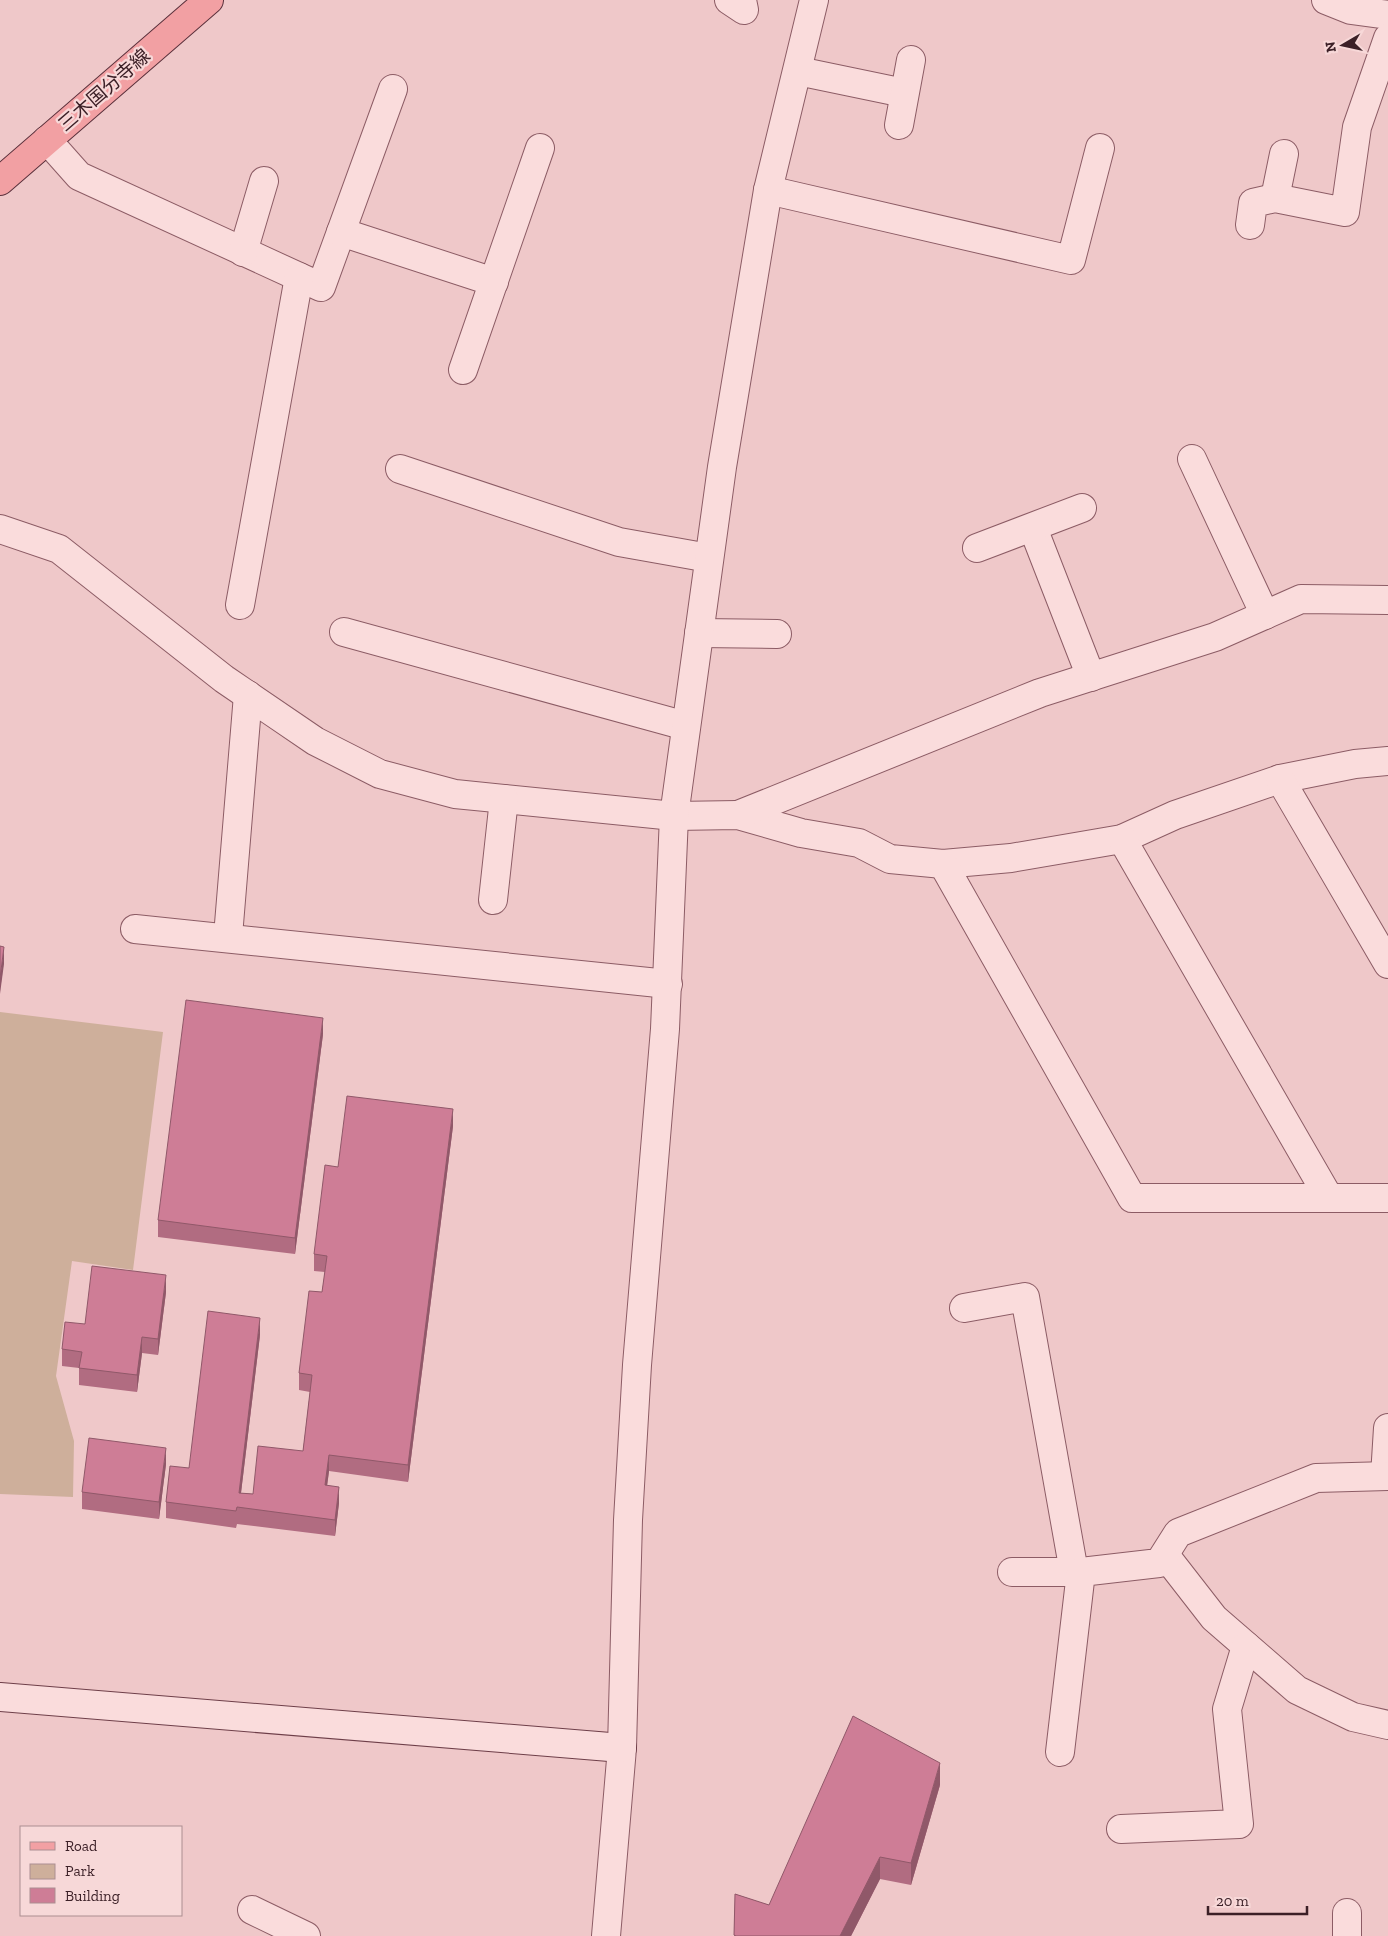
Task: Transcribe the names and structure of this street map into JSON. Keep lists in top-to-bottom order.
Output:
{
  "streets": {
    "main road": ["三木国分寺線"]
  },
  "legend": ["Road", "Park", "Building"],
  "scale_bar": "20 m",
  "north": "left"
}
